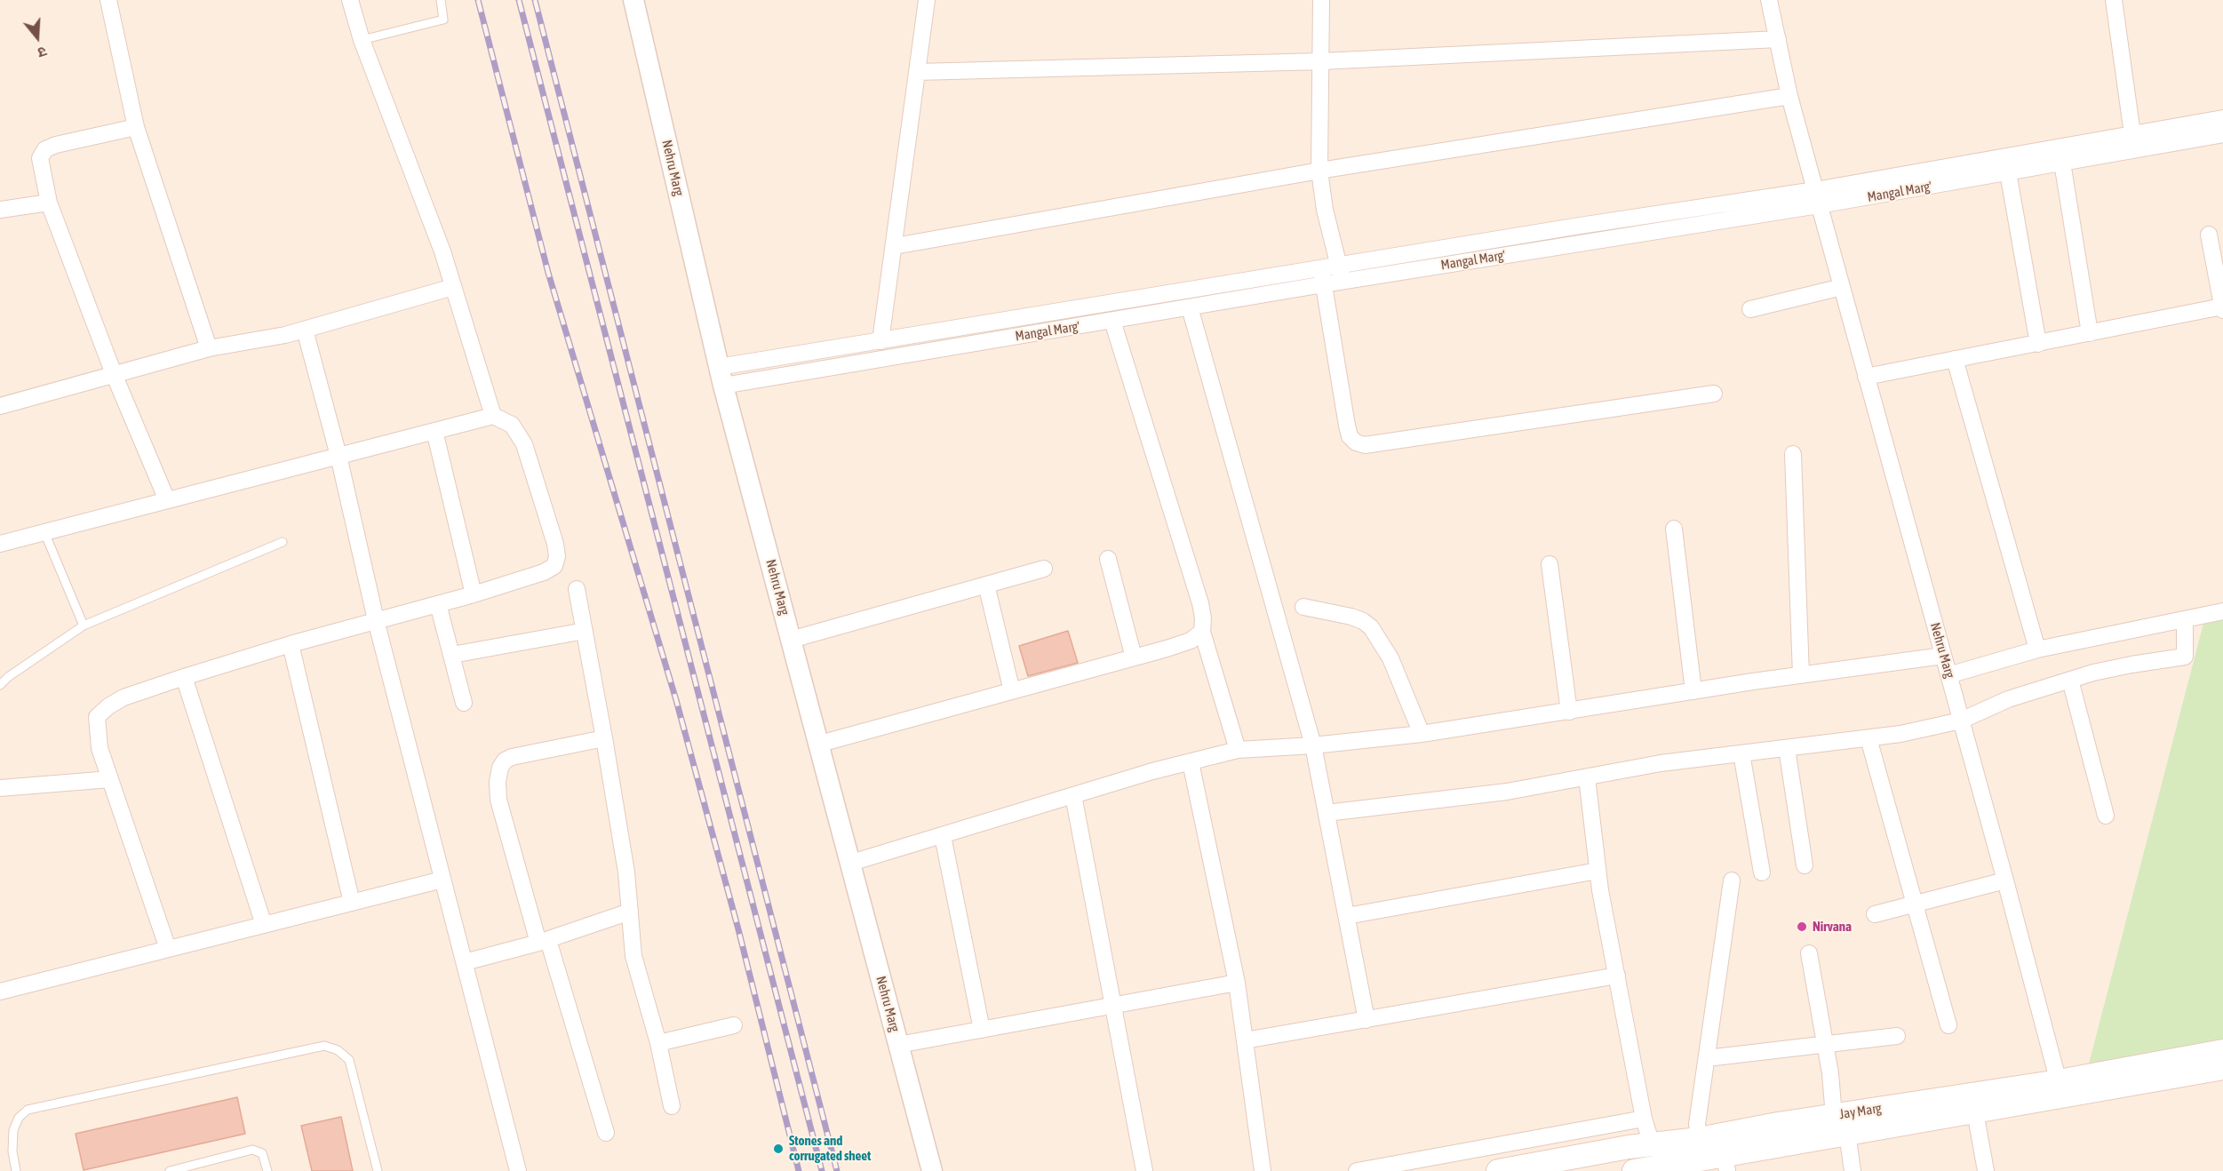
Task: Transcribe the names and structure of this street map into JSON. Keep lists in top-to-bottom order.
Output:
{
  "streets": {
    "main road": ["Jay Marg"],
    "street": ["Nehru Marg", "Mangal Marg'"]
  },
  "crossings": [
    ["Nehru Marg", "Mangal Marg'"],
    ["Nehru Marg", "Jay Marg"]
  ],
  "places": ["Nirvana", "Stones and corrugated sheet"],
  "north": "bottom"
}
